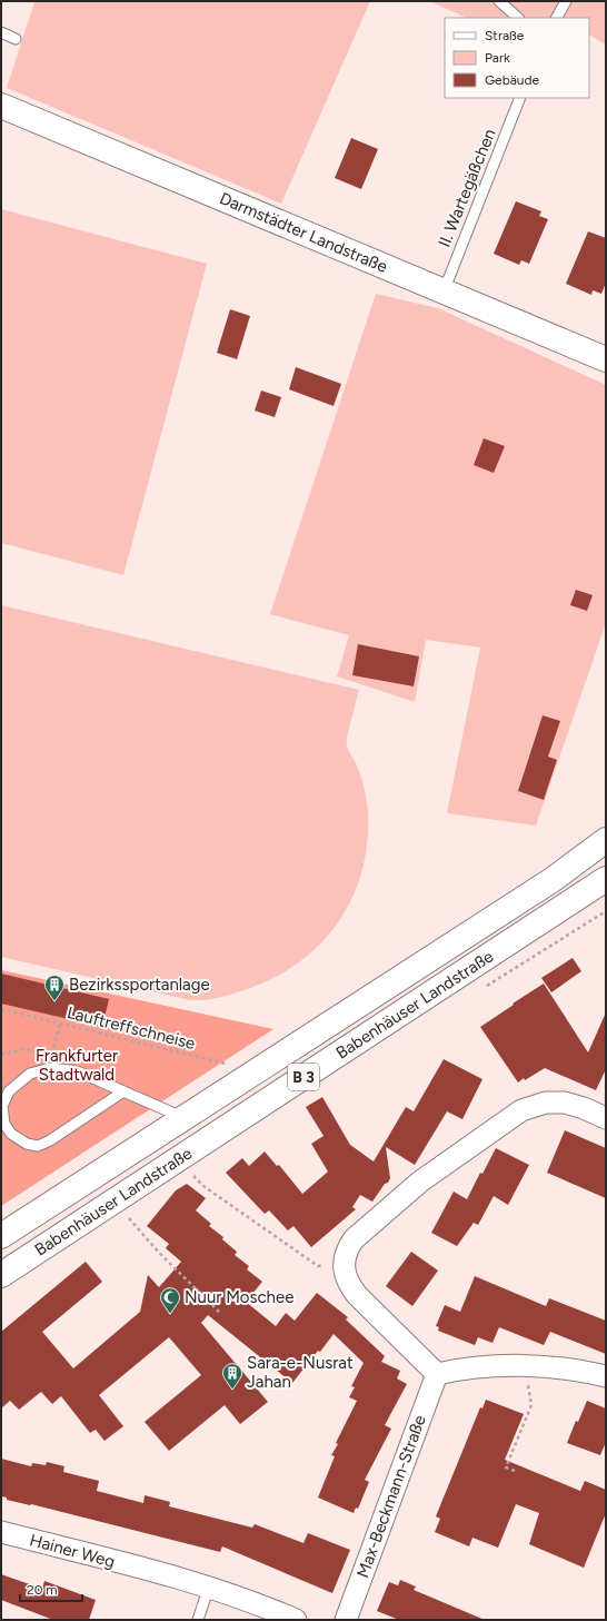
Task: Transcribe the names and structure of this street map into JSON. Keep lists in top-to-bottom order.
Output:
{
  "streets": {
    "main road": ["Darmstädter Landstraße", "Babenhäuser Landstraße", "B 3"],
    "street": ["Max-Beckmann-Straße", "Hainer Weg"],
    "lane": ["II. Wartegäßchen"],
    "path": ["Lauftreffschneise"]
  },
  "crossings": [
    ["II. Wartegäßchen", "Darmstädter Landstraße"],
    ["Babenhäuser Landstraße", "Lauftreffschneise"]
  ],
  "parks": ["Frankfurter Stadtwald"],
  "places": {
    "building": ["Bezirkssportanlage", "Sara-e-Nusrat Jahan"],
    "mosque": ["Nuur Moschee"]
  },
  "legend": ["Straße", "Park", "Gebäude"],
  "scale_bar": "20 m"
}
